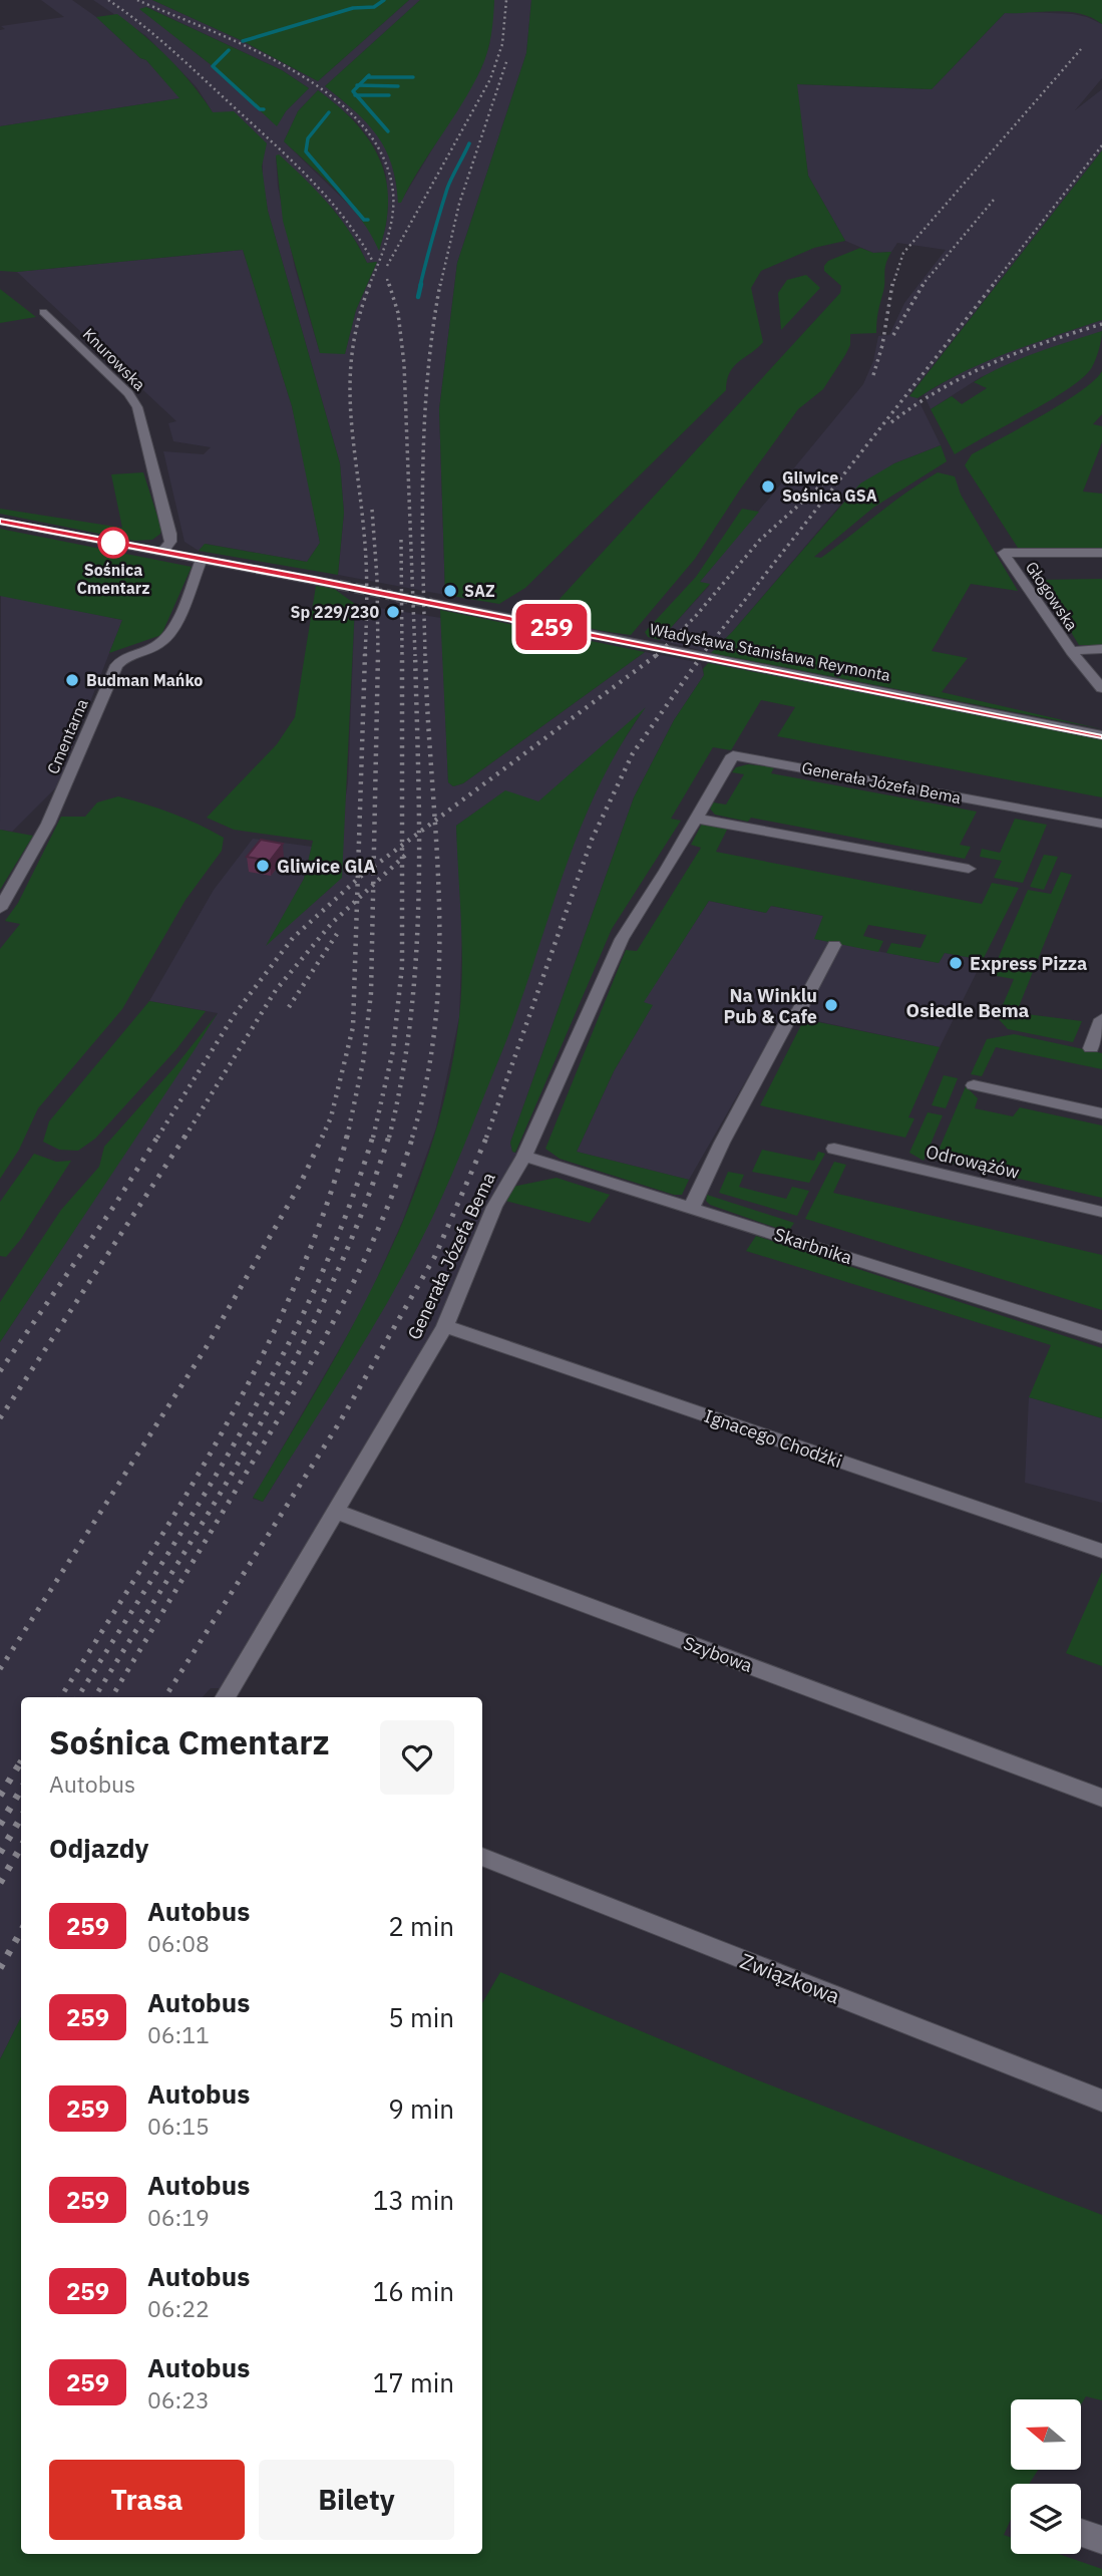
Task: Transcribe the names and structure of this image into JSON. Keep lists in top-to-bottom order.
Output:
{
  "streets": {
    "street": [
      "Knurowska",
      "Głogowska",
      "Władysława Stanisława Reymonta",
      "Cmentarna",
      "Generała Józefa Bema",
      "Odrowążów",
      "Skarbnika",
      "Ignacego Chodźki",
      "Szybowa",
      "Związkowa"
    ]
  },
  "crossings": [
    ["Generała Józefa Bema", "Skarbnika"],
    ["Generała Józefa Bema", "Ignacego Chodźki"],
    ["Generała Józefa Bema", "Szybowa"]
  ],
  "districts": ["Osiedle Bema"],
  "places": [
    "Gliwice Sośnica GSA",
    "Sośnica Cmentarz",
    "SAZ",
    "Sp 229/230",
    "Budman Mańko",
    "Gliwice GlA",
    "Express Pizza",
    "Na Winklu Pub & Cafe"
  ],
  "lines": ["bus line 259"],
  "north": "left",
  "page": {
    "on_map": "259",
    "heading": [
      ["Sośnica Cmentarz", "Autobus"],
      "Odjazdy"
    ],
    "list": [
      {
        "mark": "259",
        "name": "Autobus",
        "note": "06:08",
        "value": "2 min"
      },
      {
        "mark": "259",
        "name": "Autobus",
        "note": "06:11",
        "value": "5 min"
      },
      {
        "mark": "259",
        "name": "Autobus",
        "note": "06:15",
        "value": "9 min"
      },
      {
        "mark": "259",
        "name": "Autobus",
        "note": "06:19",
        "value": "13 min"
      },
      {
        "mark": "259",
        "name": "Autobus",
        "note": "06:22",
        "value": "16 min"
      },
      {
        "mark": "259",
        "name": "Autobus",
        "note": "06:23",
        "value": "17 min"
      }
    ],
    "buttons": ["Trasa", "Bilety"]
  }
}
